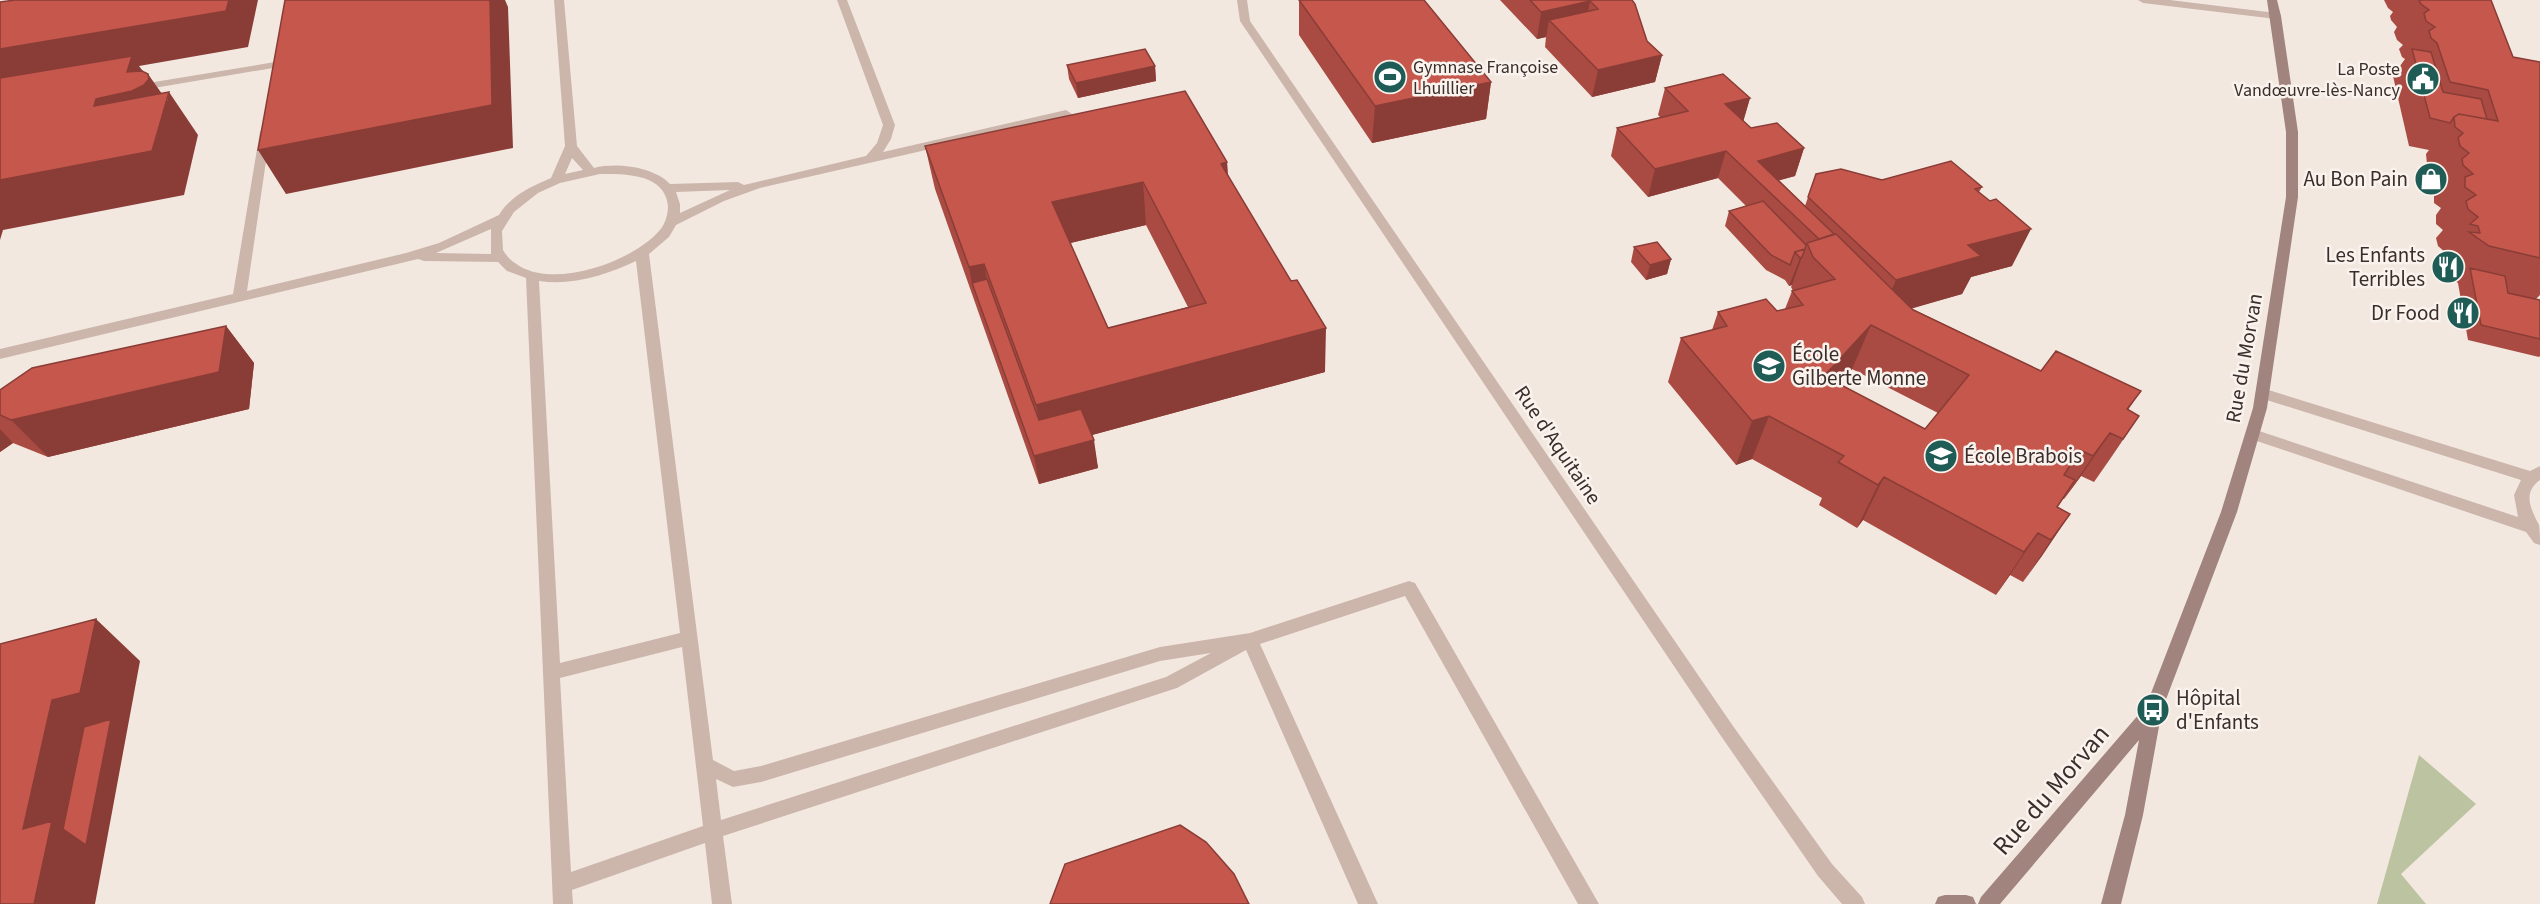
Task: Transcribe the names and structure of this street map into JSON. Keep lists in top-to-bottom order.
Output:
{
  "streets": {
    "street": ["Rue du Morvan", "Rue d'Aquitaine"]
  },
  "places": {
    "sports": ["Gymnase Françoise Lhuillier"],
    "public building": ["La Poste Vandœuvre-lès-Nancy"],
    "shop": ["Au Bon Pain"],
    "restaurant": ["Les Enfants Terribles", "Dr Food"],
    "school or university": ["École Gilberte Monne", "École Brabois"],
    "bus stop": ["Hôpital d'Enfants"]
  }
}
